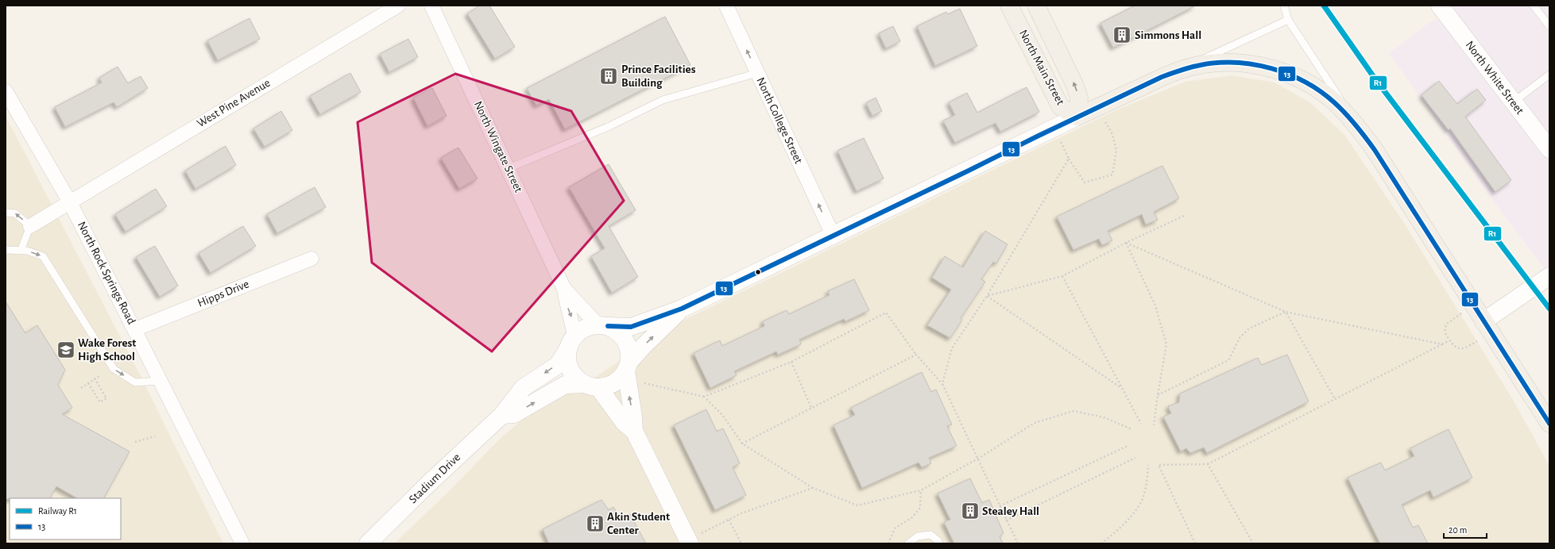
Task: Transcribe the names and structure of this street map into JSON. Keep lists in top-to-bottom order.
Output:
{
  "streets": {
    "main road": ["North Main Street"],
    "street": [
      "North White Street",
      "West Pine Avenue",
      "North College Street",
      "North Wingate Street",
      "North Rock Springs Road",
      "Hipps Drive",
      "Stadium Drive"
    ]
  },
  "crossings": [
    ["West Pine Avenue", "North Rock Springs Road"],
    ["North Wingate Street", "Stadium Drive"],
    ["North Rock Springs Road", "Hipps Drive"]
  ],
  "one_way": ["North College Street"],
  "places": {
    "building": [
      "Simmons Hall",
      "Prince Facilities Building",
      "Stealey Hall",
      "Akin Student Center"
    ],
    "school or university": ["Wake Forest High School"]
  },
  "lines": ["rail line R1", "transit line 13"],
  "legend": ["Railway R1", "13"],
  "scale_bar": "20 m"
}
